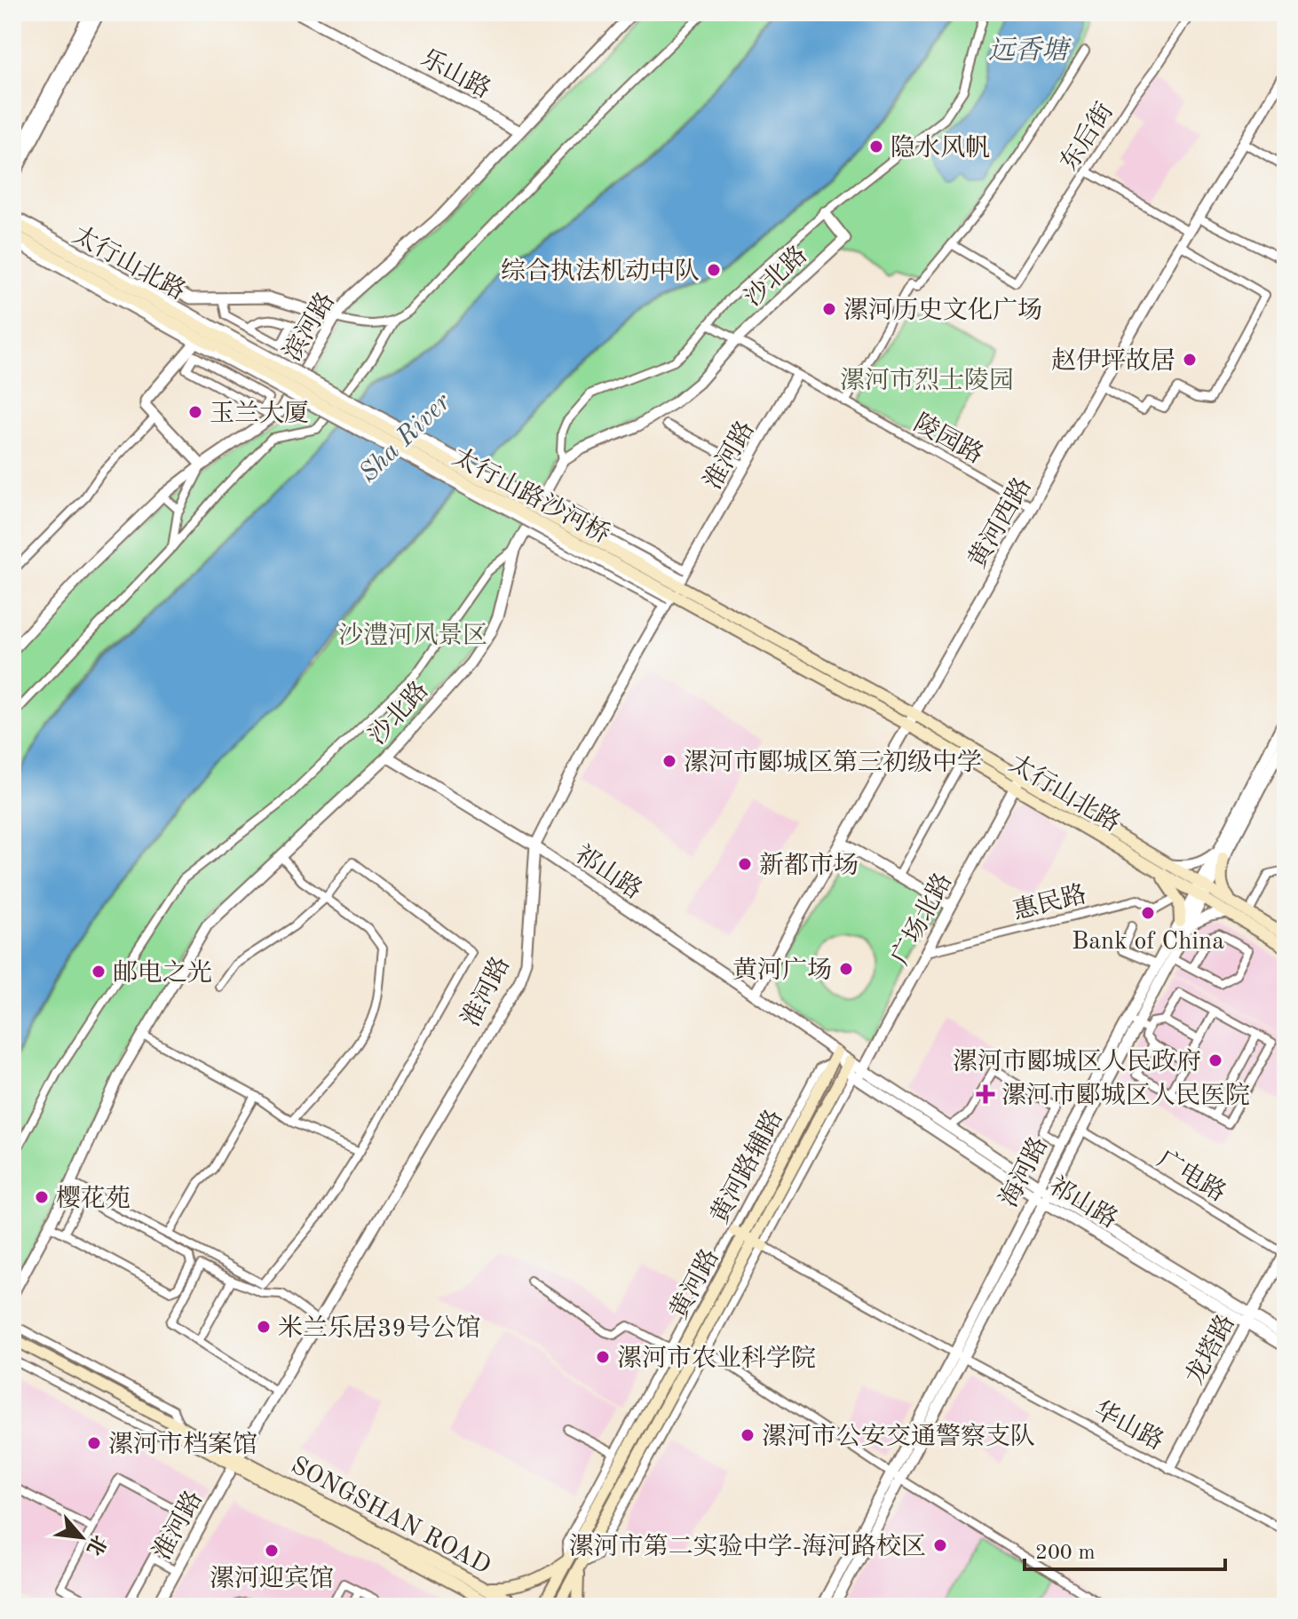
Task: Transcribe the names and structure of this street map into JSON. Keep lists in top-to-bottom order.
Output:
{
  "streets": {
    "main road": [
      "太行山北路",
      "太行山路沙河桥",
      "黄河路",
      "SONGSHAN ROAD"
    ],
    "street": [
      "乐山路",
      "东后街",
      "沙北路",
      "滨河路",
      "陵园路",
      "淮河路",
      "黄河西路",
      "祁山路",
      "惠民路",
      "广场北路",
      "黄河路辅路",
      "海河路",
      "广电路",
      "龙塔路",
      "华山路"
    ]
  },
  "crossings": [
    ["乐山路", "滨河路"],
    ["太行山北路", "淮河路"],
    ["太行山北路", "太行山路沙河桥"],
    ["太行山北路", "黄河西路"],
    ["太行山北路", "广场北路"],
    ["太行山北路", "海河路"],
    ["沙北路", "陵园路"],
    ["沙北路", "祁山路"],
    ["陵园路", "淮河路"],
    ["陵园路", "黄河西路"],
    ["淮河路", "太行山路沙河桥"],
    ["淮河路", "祁山路"],
    ["淮河路", "SONGSHAN ROAD"],
    ["黄河西路", "祁山路"],
    ["祁山路", "广场北路"],
    ["祁山路", "黄河路辅路"],
    ["祁山路", "海河路"],
    ["祁山路", "黄河路"],
    ["祁山路", "龙塔路"],
    ["惠民路", "广场北路"],
    ["广场北路", "黄河路辅路"],
    ["广场北路", "黄河路"],
    ["黄河路辅路", "黄河路"],
    ["黄河路辅路", "华山路"],
    ["海河路", "广电路"],
    ["海河路", "华山路"],
    ["广电路", "龙塔路"],
    ["黄河路", "华山路"],
    ["龙塔路", "华山路"]
  ],
  "water": ["远香塘", "Sha River"],
  "parks": ["漯河市烈士陵园", "沙澧河风景区"],
  "places": {
    "other": [
      "隐水风帆",
      "综合执法机动中队",
      "漯河历史文化广场",
      "赵伊坪故居",
      "玉兰大厦",
      "漯河市郾城区第三初级中学",
      "新都市场",
      "Bank of China",
      "黄河广场",
      "邮电之光",
      "漯河市郾城区人民政府",
      "樱花苑",
      "米兰乐居39号公馆",
      "漯河市农业科学院",
      "漯河市公安交通警察支队",
      "漯河市档案馆",
      "漯河市第二实验中学-海河路校区",
      "漯河迎宾馆"
    ],
    "health": ["漯河市郾城区人民医院"]
  },
  "scale_bar": "200 m",
  "north": "bottom right"
}
